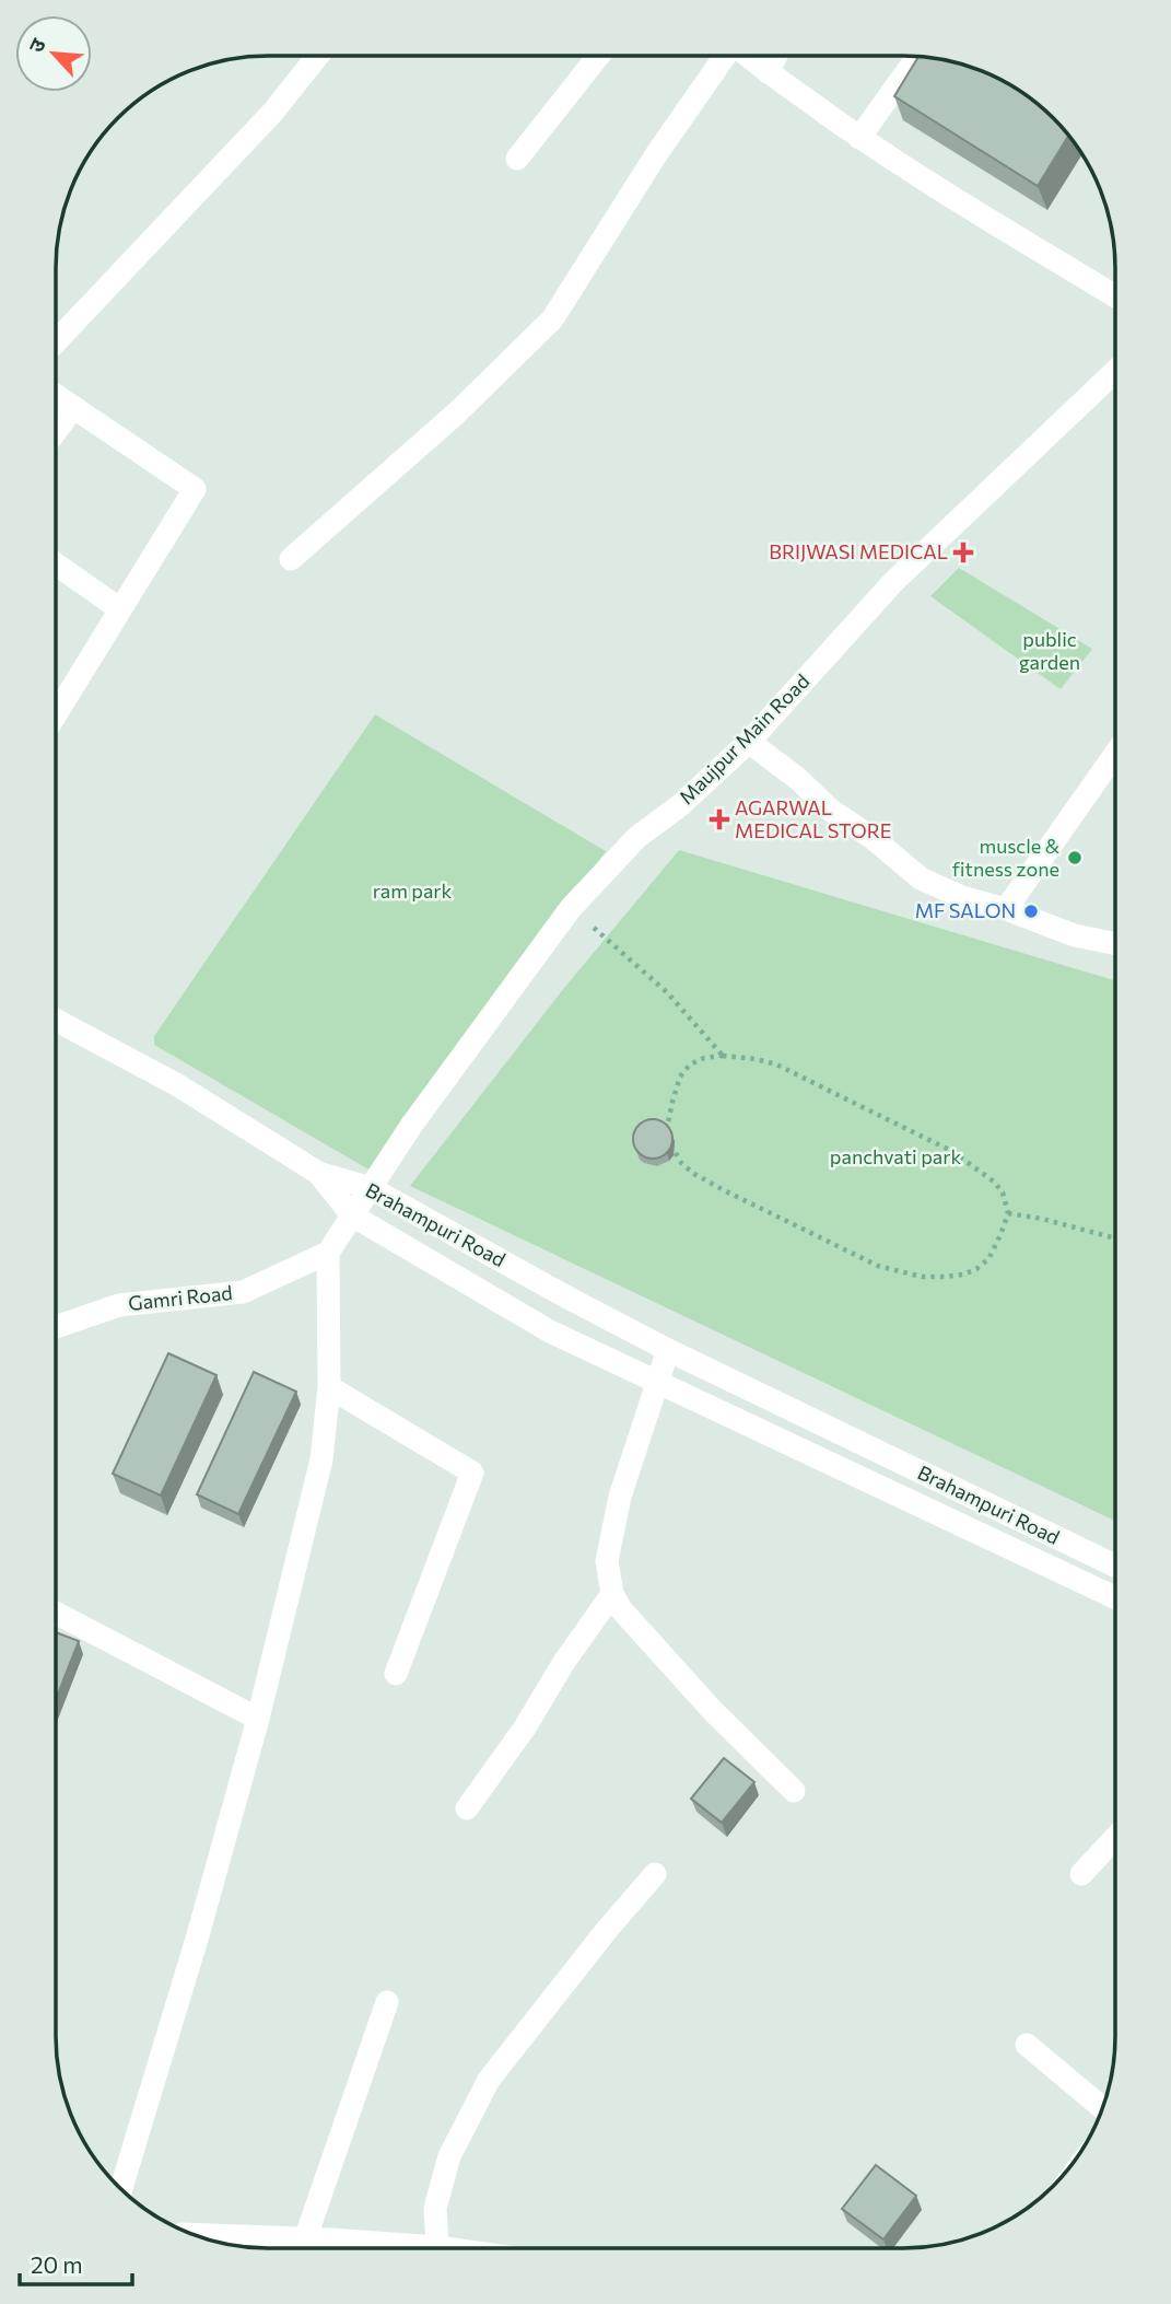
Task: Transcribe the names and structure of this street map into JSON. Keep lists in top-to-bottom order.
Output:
{
  "streets": {
    "street": ["Maujpur Main Road", "Brahampuri Road", "Gamri Road"]
  },
  "crossings": [
    ["Maujpur Main Road", "Brahampuri Road"]
  ],
  "parks": ["public garden", "ram park", "panchvati park"],
  "places": {
    "health": ["BRIJWASI MEDICAL", "AGARWAL MEDICAL STORE"],
    "other": ["muscle & fitness zone", "MF SALON"]
  },
  "scale_bar": "20 m",
  "north": "top left"
}
